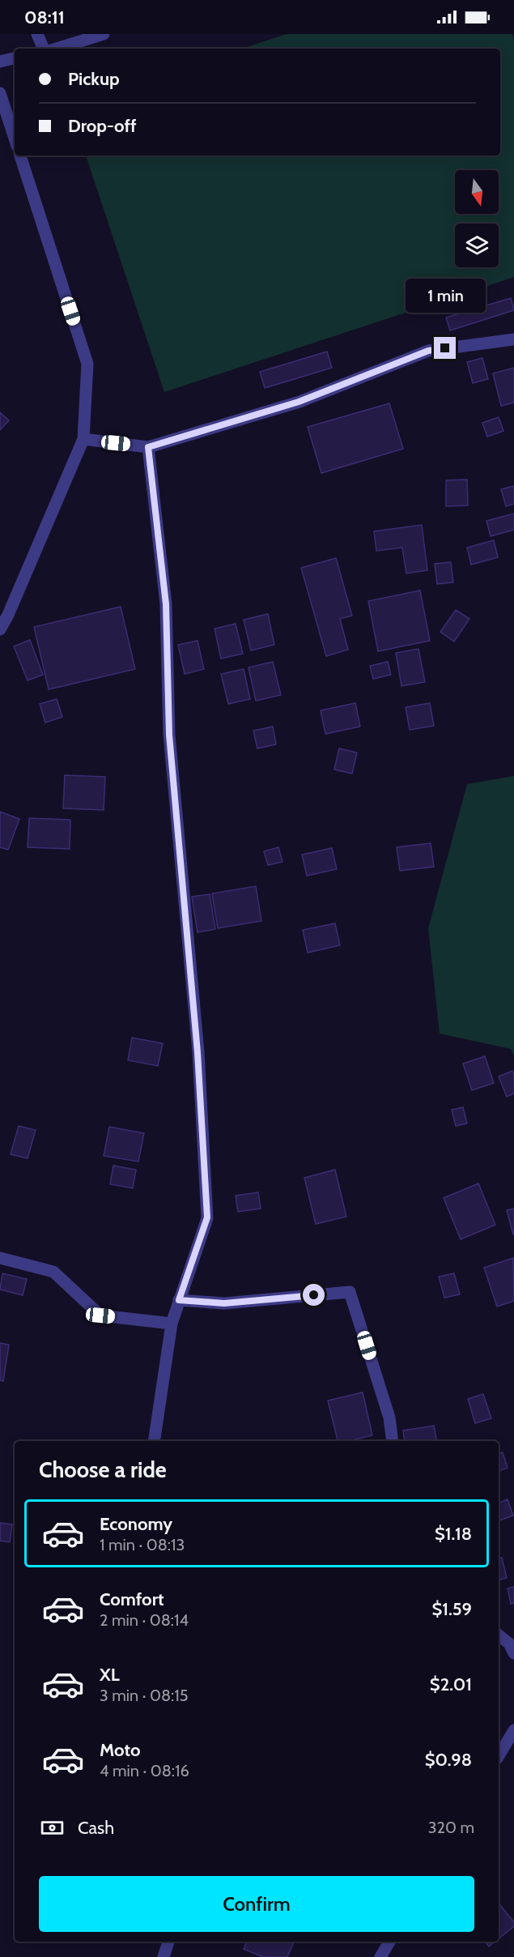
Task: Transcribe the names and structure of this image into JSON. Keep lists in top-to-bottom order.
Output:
{
  "north": "bottom",
  "page": {
    "status": "08:11",
    "banner": ["Pickup", "Drop-off"],
    "bubble": "1 min",
    "heading": "Choose a ride",
    "list": [
      {
        "name": "Economy",
        "note": "1 min · 08:13",
        "value": "$1.18"
      },
      {
        "name": "Comfort",
        "note": "2 min · 08:14",
        "value": "$1.59"
      },
      {
        "name": "XL",
        "note": "3 min · 08:15",
        "value": "$2.01"
      },
      {
        "name": "Moto",
        "note": "4 min · 08:16",
        "value": "$0.98"
      }
    ],
    "pay": ["Cash", "320 m"],
    "buttons": "Confirm"
  }
}
